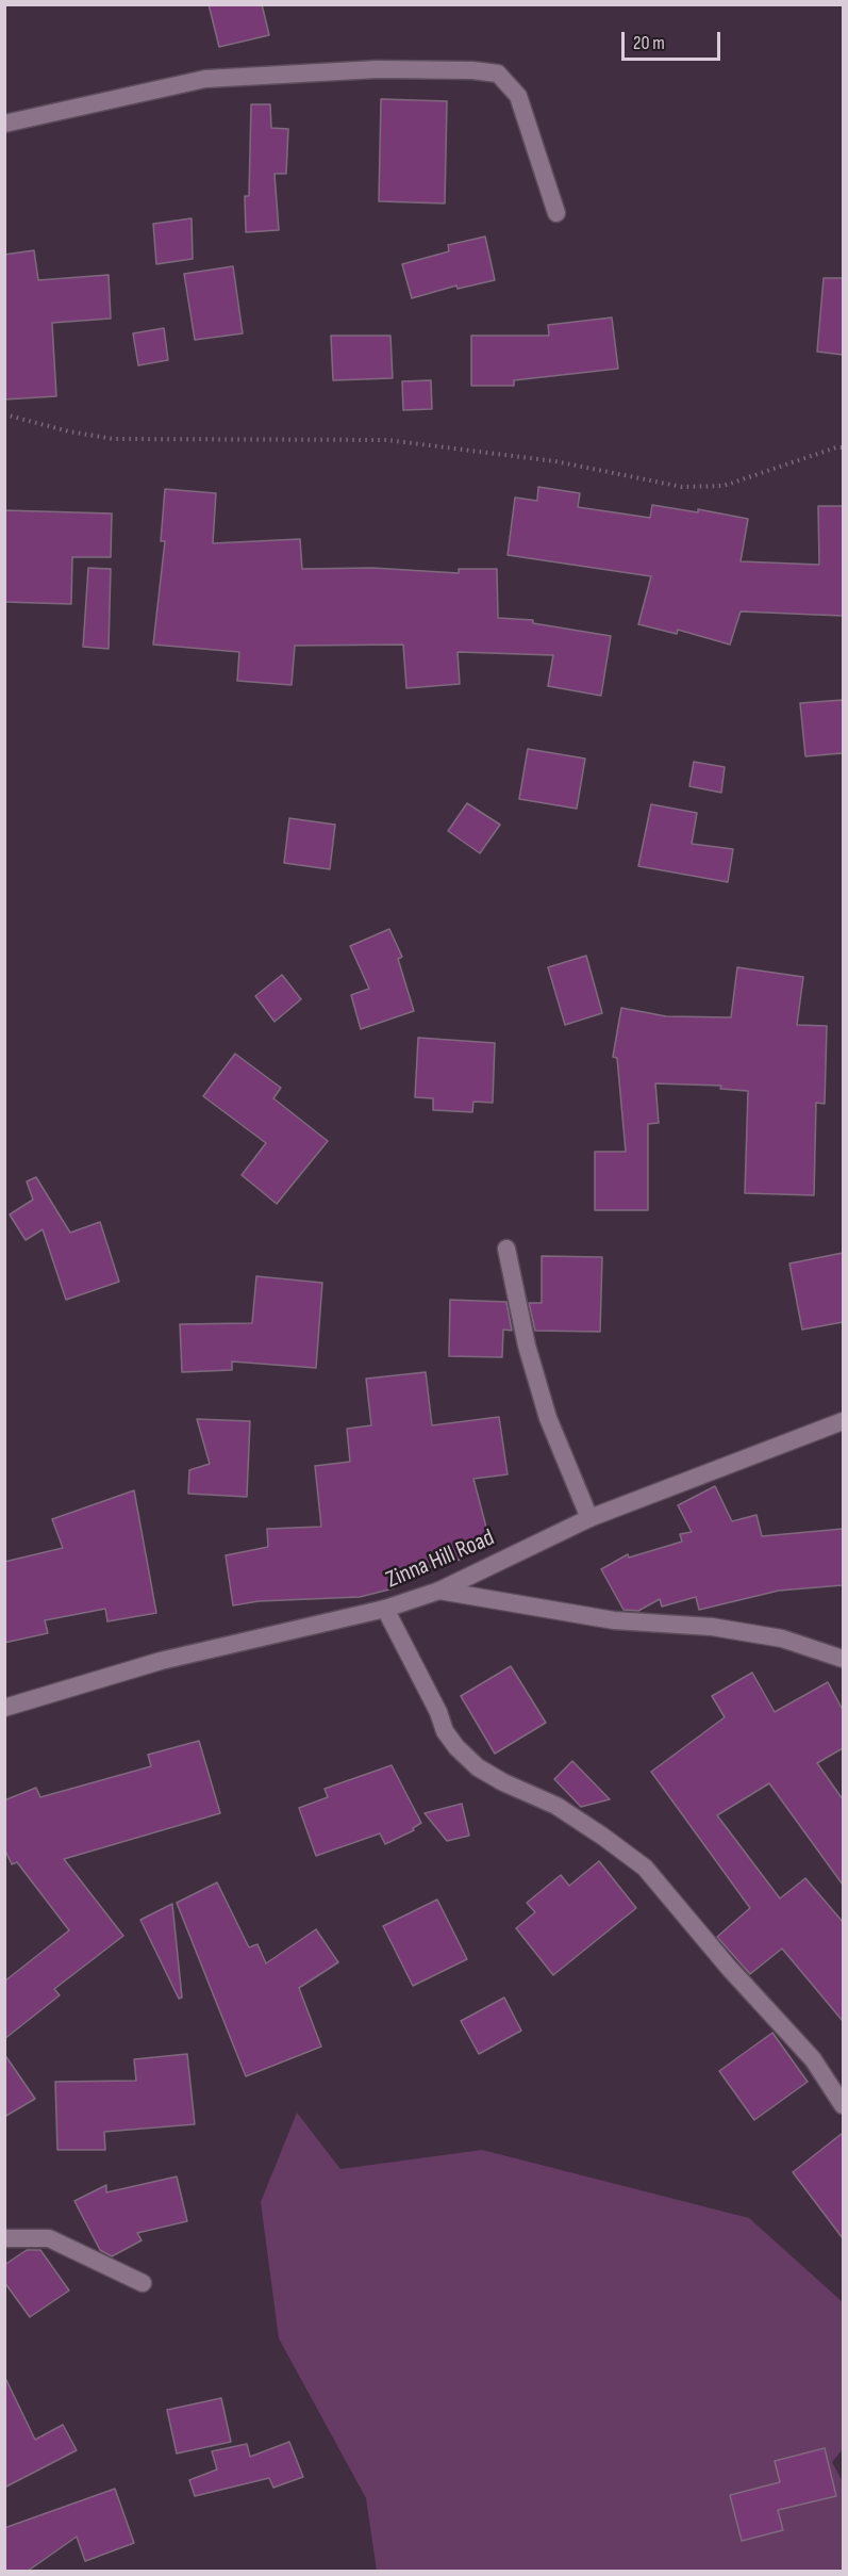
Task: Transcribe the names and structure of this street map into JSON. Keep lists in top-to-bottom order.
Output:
{
  "streets": {
    "street": ["Zinna Hill Road"]
  },
  "scale_bar": "20 m"
}
